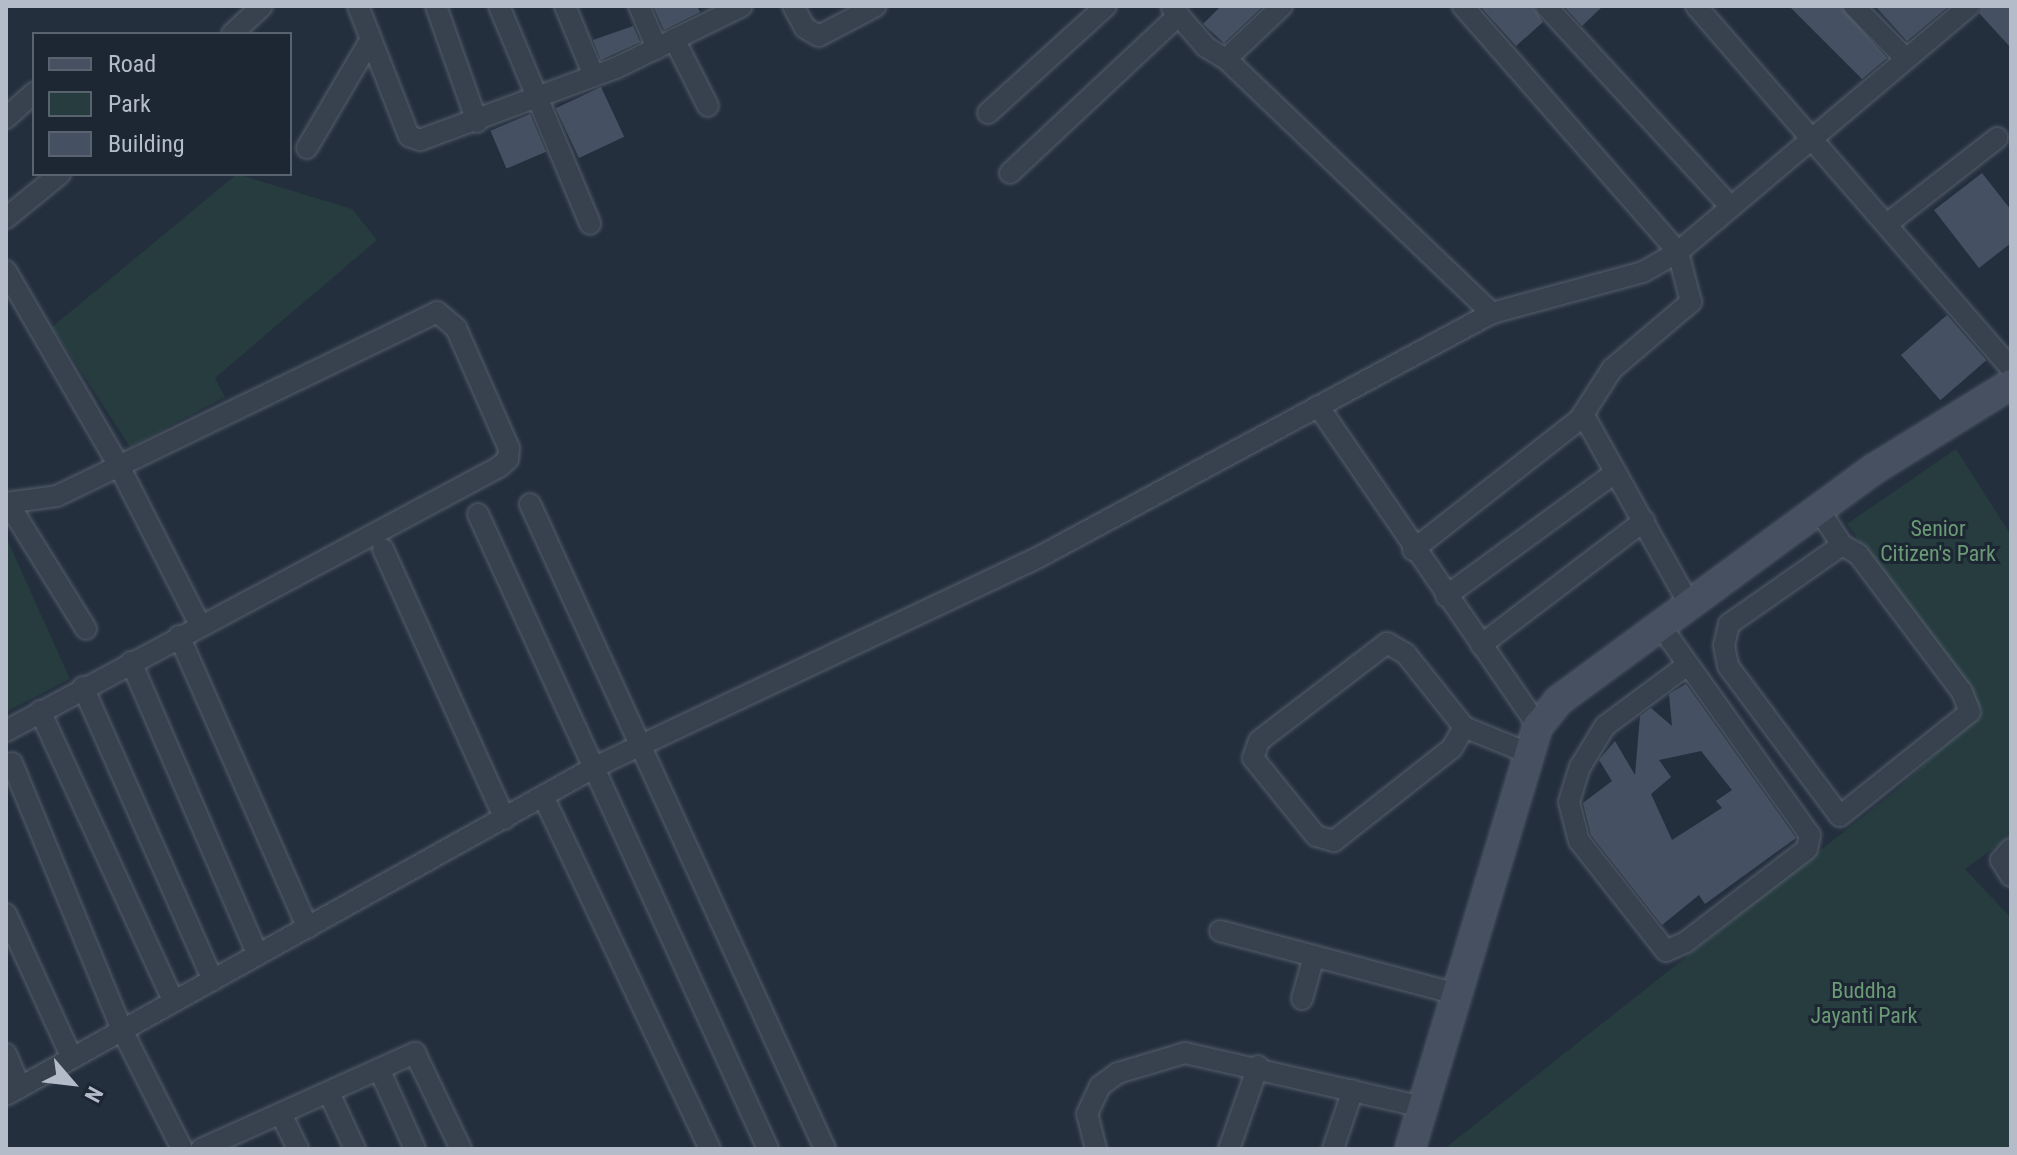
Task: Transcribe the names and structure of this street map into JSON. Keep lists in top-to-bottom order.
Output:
{
  "parks": ["Senior Citizen's Park", "Buddha Jayanti Park"],
  "legend": ["Road", "Park", "Building"],
  "north": "bottom right"
}
